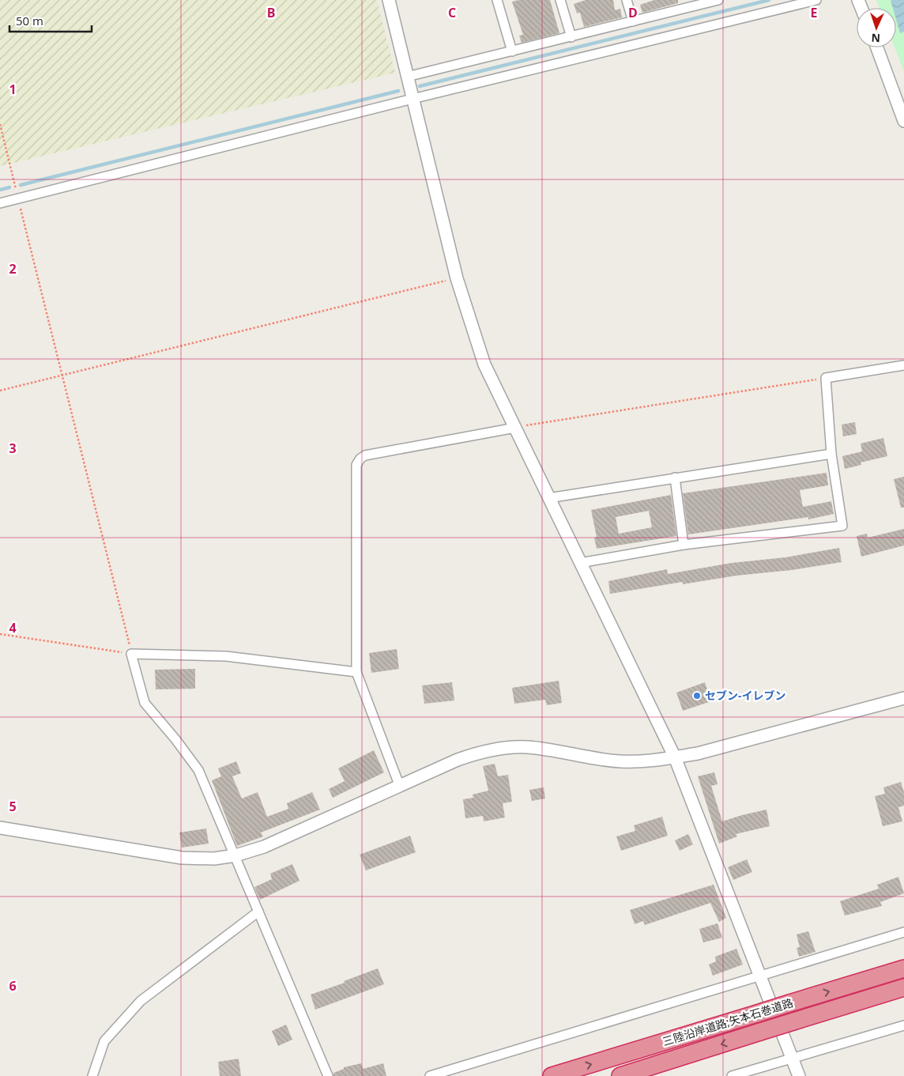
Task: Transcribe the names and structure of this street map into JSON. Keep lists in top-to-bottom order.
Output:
{
  "streets": {
    "highway": ["三陸沿岸道路;矢本石巻道路"]
  },
  "places": ["セブン-イレブン"],
  "scale_bar": "50 m",
  "north": "bottom",
  "grid": {
    "columns": [
      "B",
      "C",
      "D",
      "E"
    ],
    "rows": [
      "1",
      "2",
      "3",
      "4",
      "5",
      "6"
    ]
  }
}
